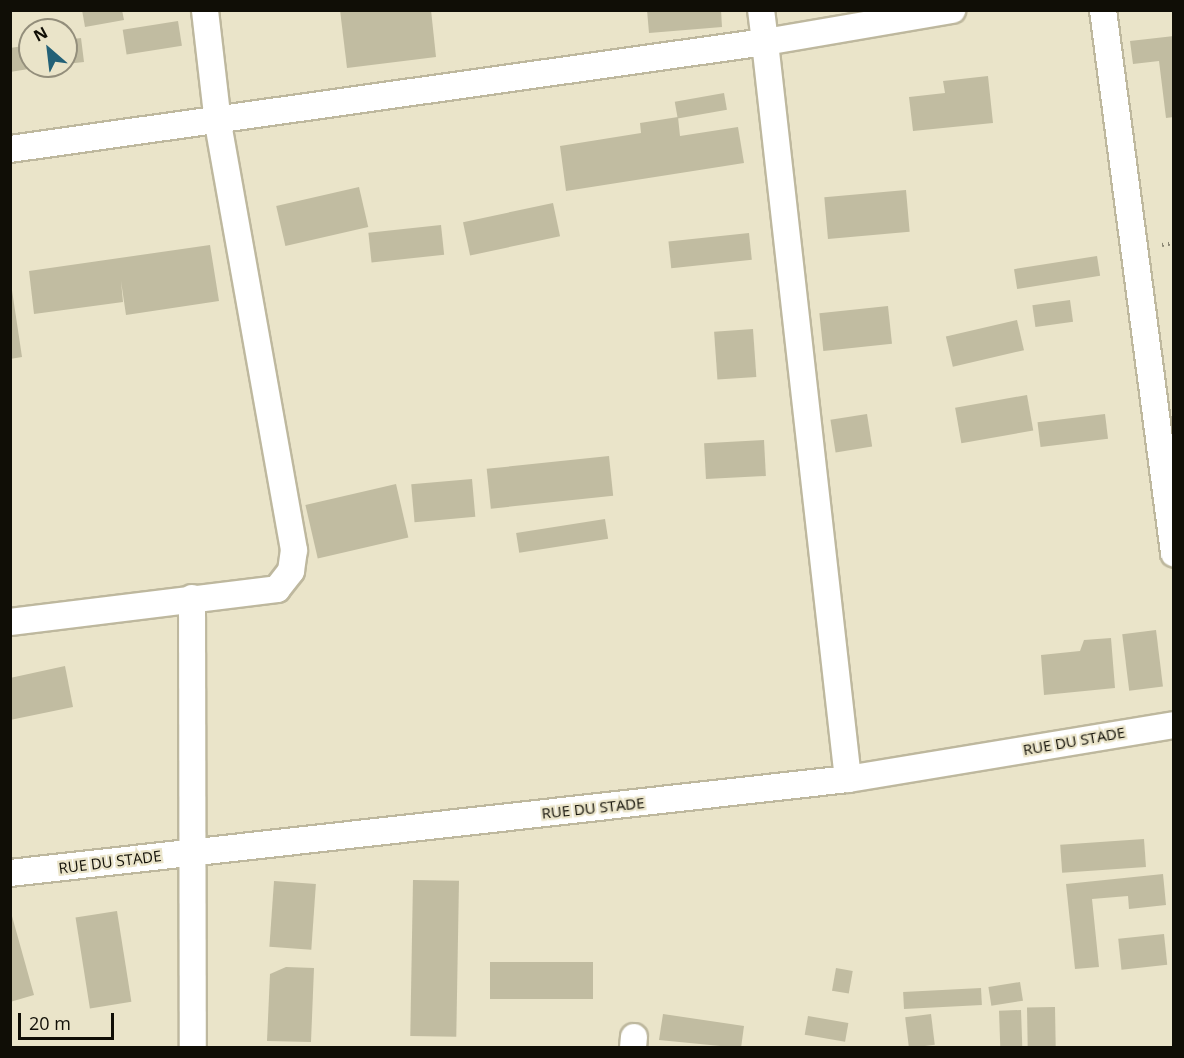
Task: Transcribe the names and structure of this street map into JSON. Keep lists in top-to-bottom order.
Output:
{
  "streets": {
    "street": ["RUE DU STADE"]
  },
  "scale_bar": "20 m",
  "north": "top left"
}
